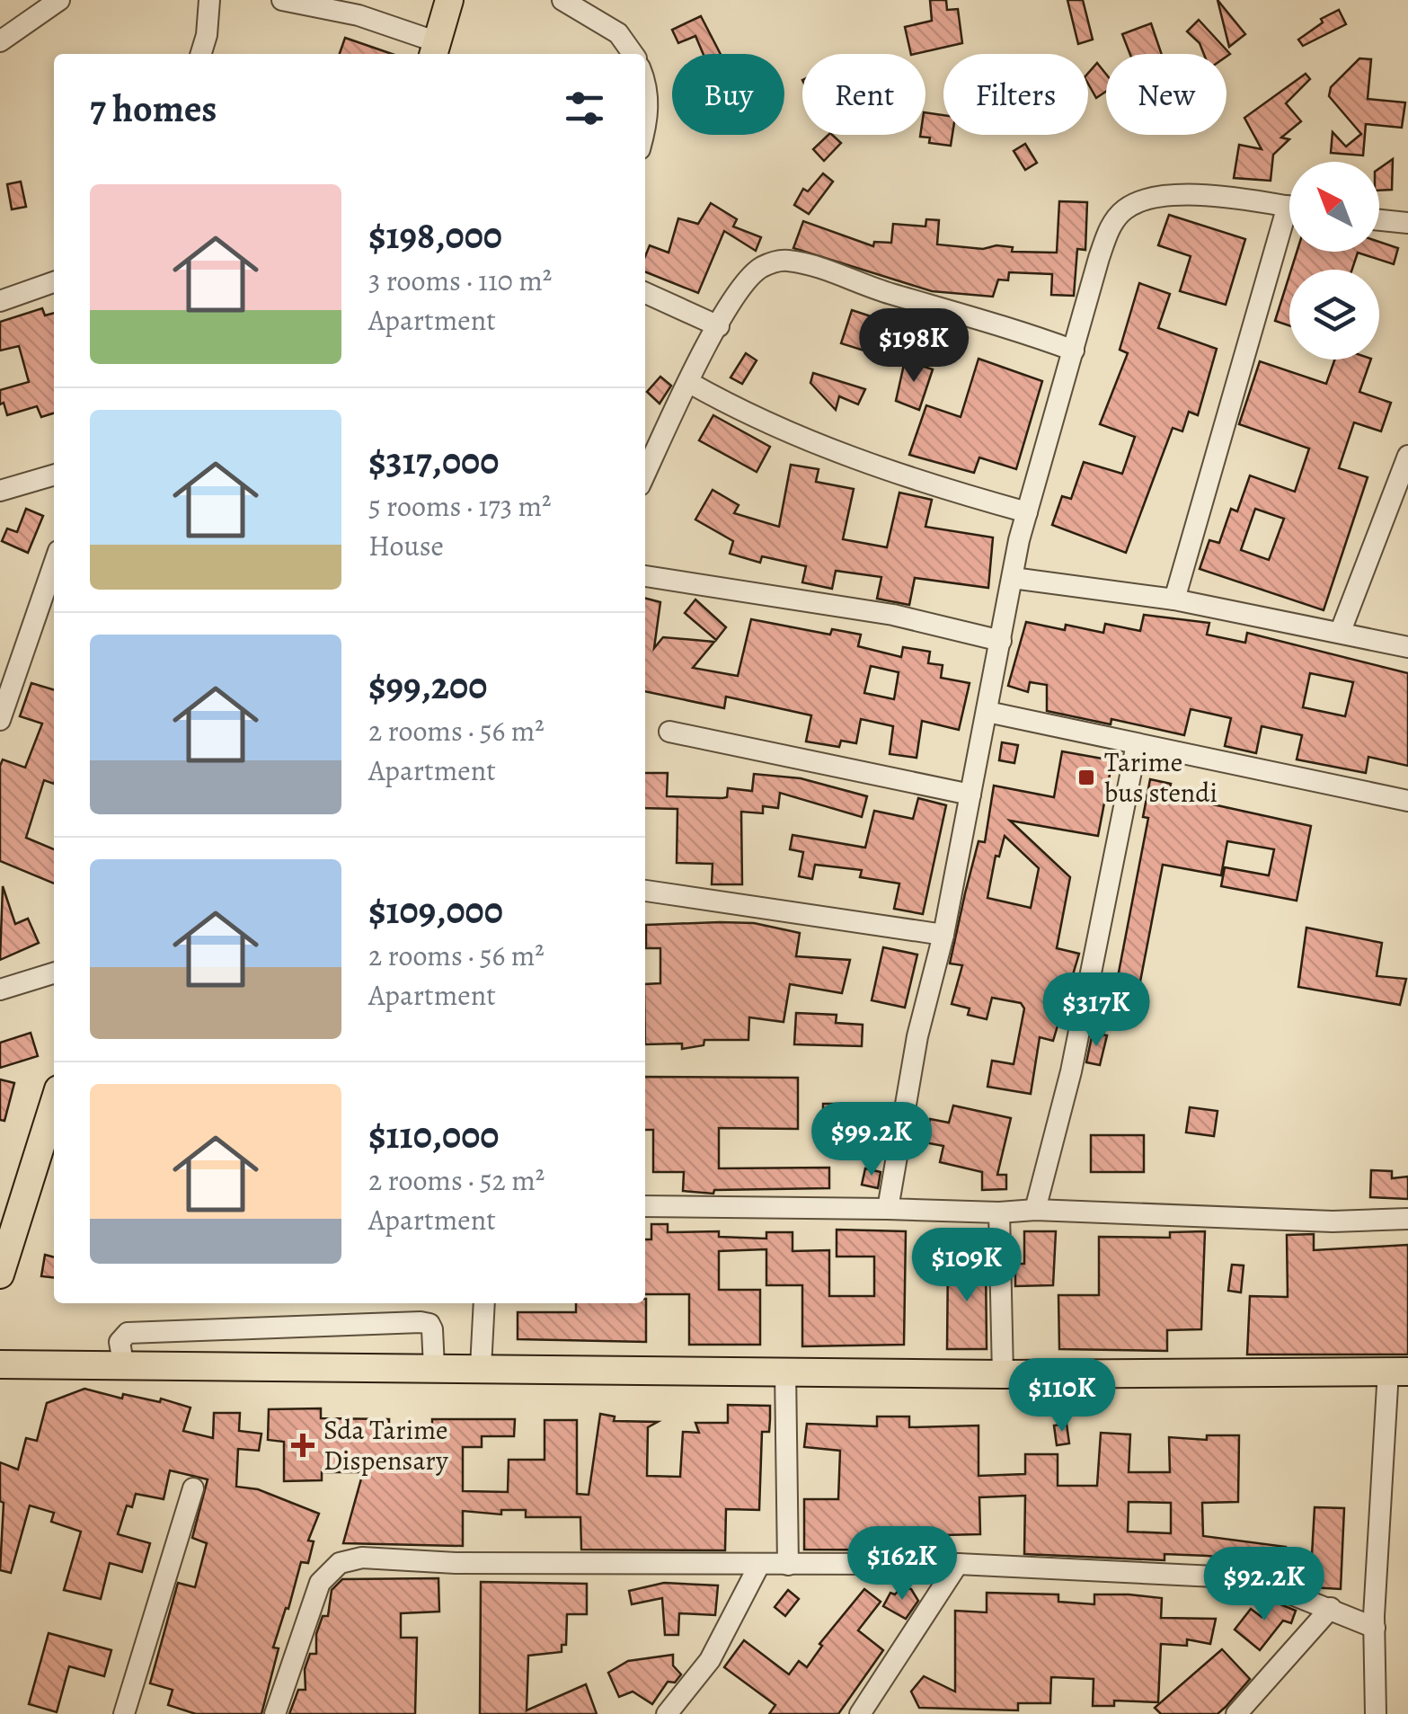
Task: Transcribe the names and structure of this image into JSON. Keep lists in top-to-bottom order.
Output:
{
  "places": {
    "transit": ["Tarime bus stendi"],
    "health": ["Sda Tarime Dispensary"]
  },
  "north": "top left",
  "page": {
    "chip": [
      "Buy",
      "Rent",
      "Filters",
      "New"
    ],
    "heading": "7 homes",
    "list": [
      {
        "name": "$198,000",
        "note": "3 rooms · 110 m² · Apartment"
      },
      {
        "name": "$317,000",
        "note": "5 rooms · 173 m² · House"
      },
      {
        "name": "$99,200",
        "note": "2 rooms · 56 m² · Apartment"
      },
      {
        "name": "$109,000",
        "note": "2 rooms · 56 m² · Apartment"
      },
      {
        "name": "$110,000",
        "note": "2 rooms · 52 m² · Apartment"
      }
    ],
    "price": [
      "$198K",
      "$317K",
      "$99.2K",
      "$109K",
      "$110K",
      "$162K",
      "$92.2K"
    ]
  }
}
